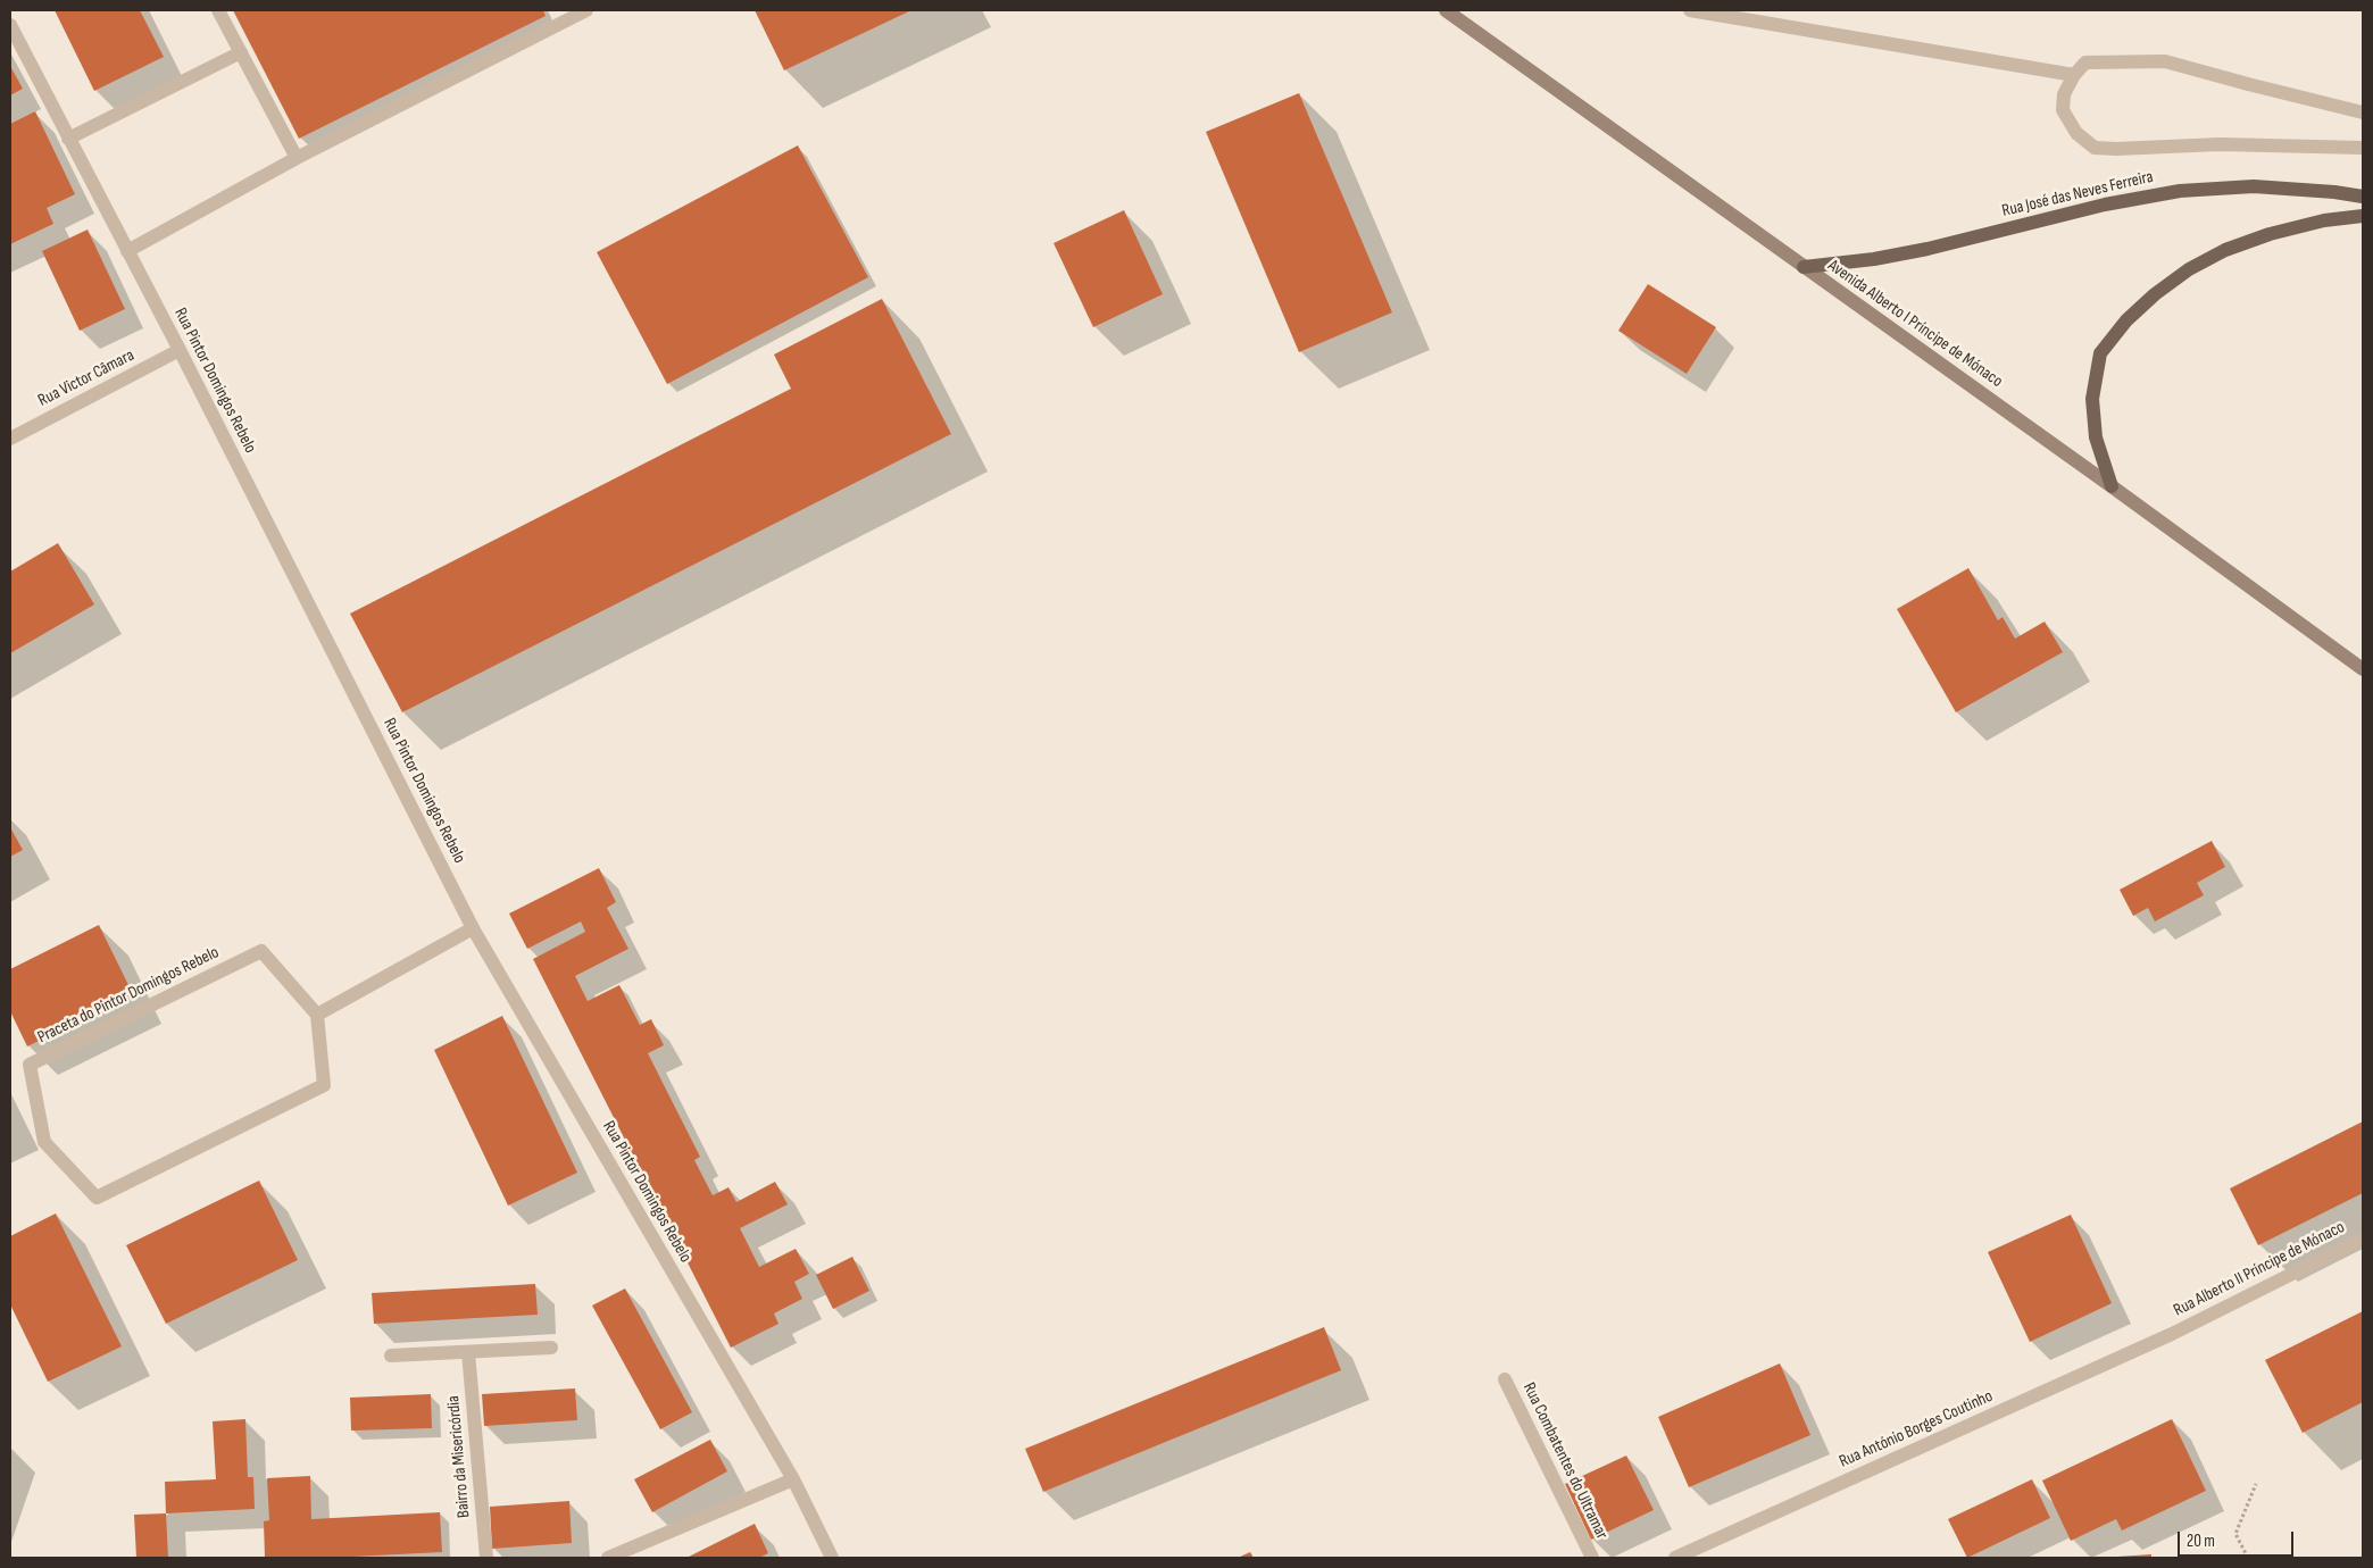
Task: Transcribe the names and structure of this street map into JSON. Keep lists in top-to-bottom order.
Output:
{
  "streets": {
    "main road": ["Rua José das Neves Ferreira", "Avenida Alberto I Príncipe de Mónaco"],
    "street": [
      "Rua Victor Câmara",
      "Rua Pintor Domingos Rebelo",
      "Praceta do Pintor Domingos Rebelo",
      "Rua Alberto II Príncipe de Mónaco",
      "Rua António Borges Coutinho",
      "Bairro da Misericórdia",
      "Rua Combatentes do Ultramar"
    ]
  },
  "crossings": [
    ["Rua José das Neves Ferreira", "Avenida Alberto I Príncipe de Mónaco"],
    ["Rua Victor Câmara", "Rua Pintor Domingos Rebelo"],
    ["Rua Alberto II Príncipe de Mónaco", "Rua António Borges Coutinho"]
  ],
  "scale_bar": "20 m"
}
